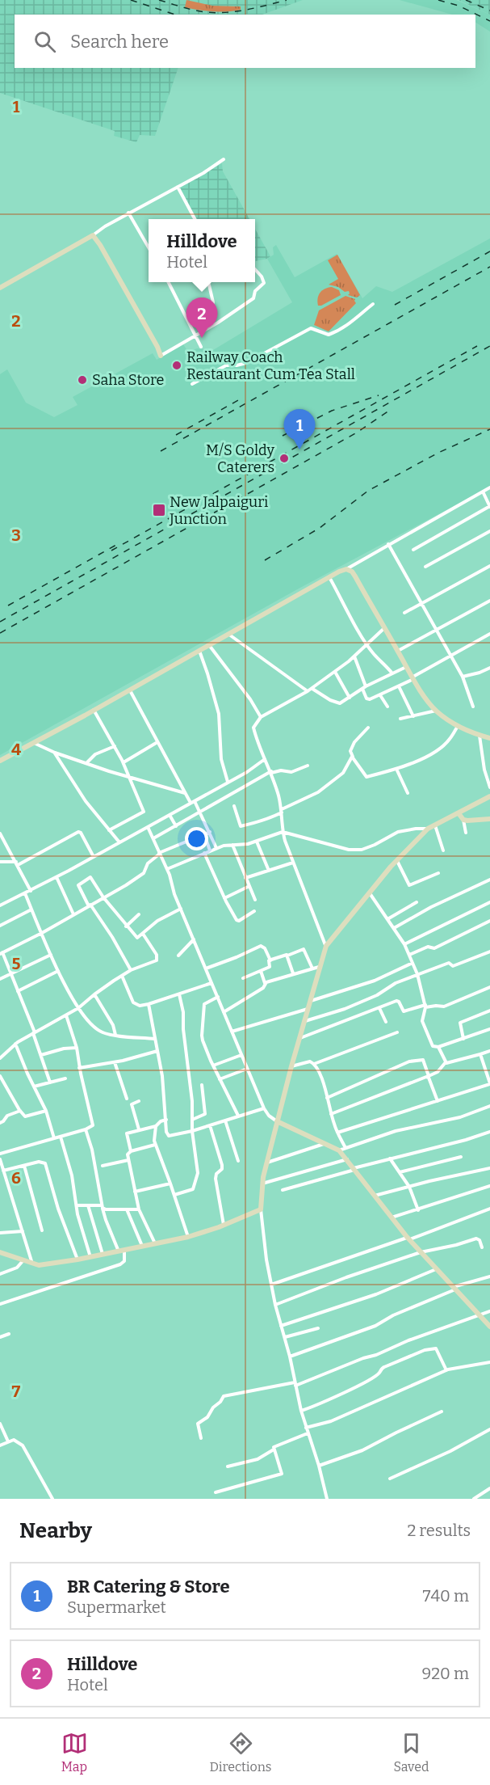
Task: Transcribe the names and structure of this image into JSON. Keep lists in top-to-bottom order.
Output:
{
  "places": {
    "other": ["Railway Coach Restaurant Cum Tea Stall", "Saha Store", "M/S Goldy Caterers"],
    "transit": ["New Jalpaiguri Junction"]
  },
  "page": {
    "search": "Search here",
    "popup": ["Hilldove", "Hotel"],
    "pins": ["2", "1"],
    "heading": ["Nearby", "2 results"],
    "list": [
      {
        "mark": "1",
        "name": "BR Catering & Store",
        "note": "Supermarket",
        "value": "740 m"
      },
      {
        "mark": "2",
        "name": "Hilldove",
        "note": "Hotel",
        "value": "920 m"
      }
    ],
    "nav": ["Map", "Directions", "Saved"]
  },
  "grid": {
    "rows": [
      "1",
      "2",
      "3",
      "4",
      "5",
      "6",
      "7"
    ]
  }
}
